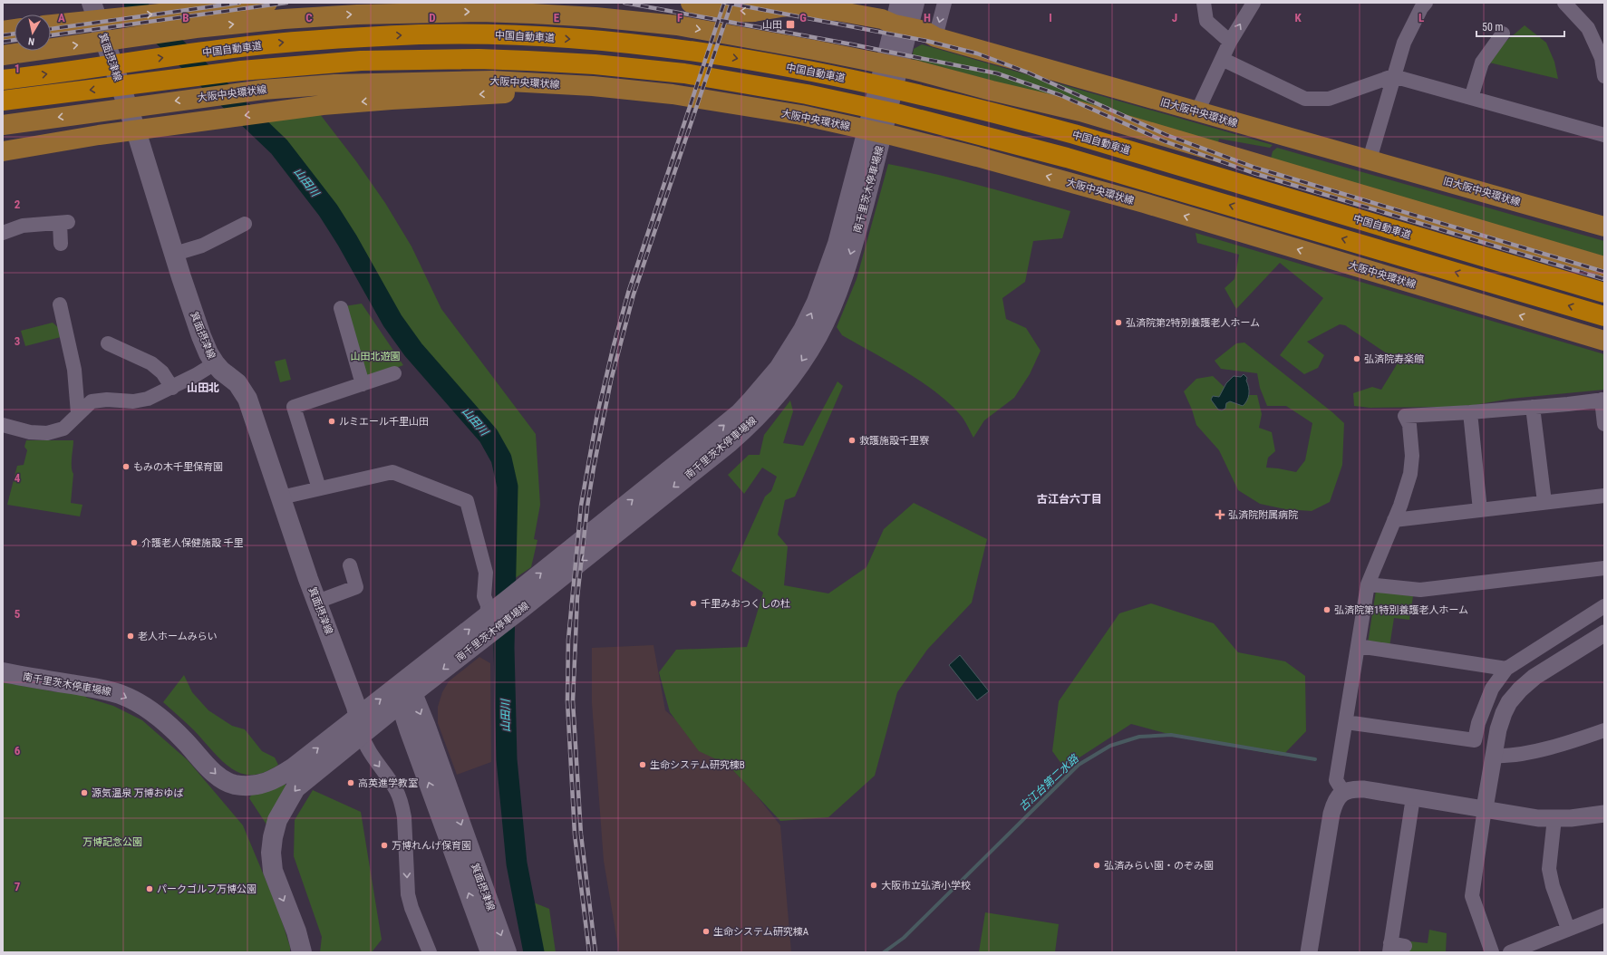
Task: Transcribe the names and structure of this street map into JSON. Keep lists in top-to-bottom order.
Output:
{
  "streets": {
    "highway": ["中国自動車道"],
    "main road": [
      "箕面摂津線",
      "大阪中央環状線",
      "旧大阪中央環状線",
      "南千里茨木停車場線"
    ]
  },
  "crossings": [
    ["箕面摂津線", "南千里茨木停車場線"],
    ["旧大阪中央環状線", "南千里茨木停車場線"]
  ],
  "districts": ["山田北", "古江台六丁目"],
  "water": ["山田川", "古江台第二水路"],
  "parks": ["山田北遊園", "万博記念公園"],
  "places": {
    "transit": ["山田"],
    "other": [
      "弘済院第2特別養護老人ホーム",
      "弘済院寿楽館",
      "ルミエール千里山田",
      "救護施設千里寮",
      "もみの木千里保育園",
      "介護老人保健施設 千里",
      "千里みおつくしの杜",
      "弘済院第1特別養護老人ホーム",
      "老人ホームみらい",
      "生命システム研究棟B",
      "高英進学教室",
      "源気温泉 万博おゆば",
      "万博れんげ保育園",
      "弘済みらい園・のぞみ園",
      "大阪市立弘済小学校",
      "パークゴルフ万博公園",
      "生命システム研究棟A"
    ],
    "health": ["弘済院附属病院"]
  },
  "scale_bar": "50 m",
  "north": "bottom",
  "grid": {
    "columns": [
      "A",
      "B",
      "C",
      "D",
      "E",
      "F",
      "G",
      "H",
      "I",
      "J",
      "K",
      "L"
    ],
    "rows": [
      "1",
      "2",
      "3",
      "4",
      "5",
      "6",
      "7"
    ]
  }
}
